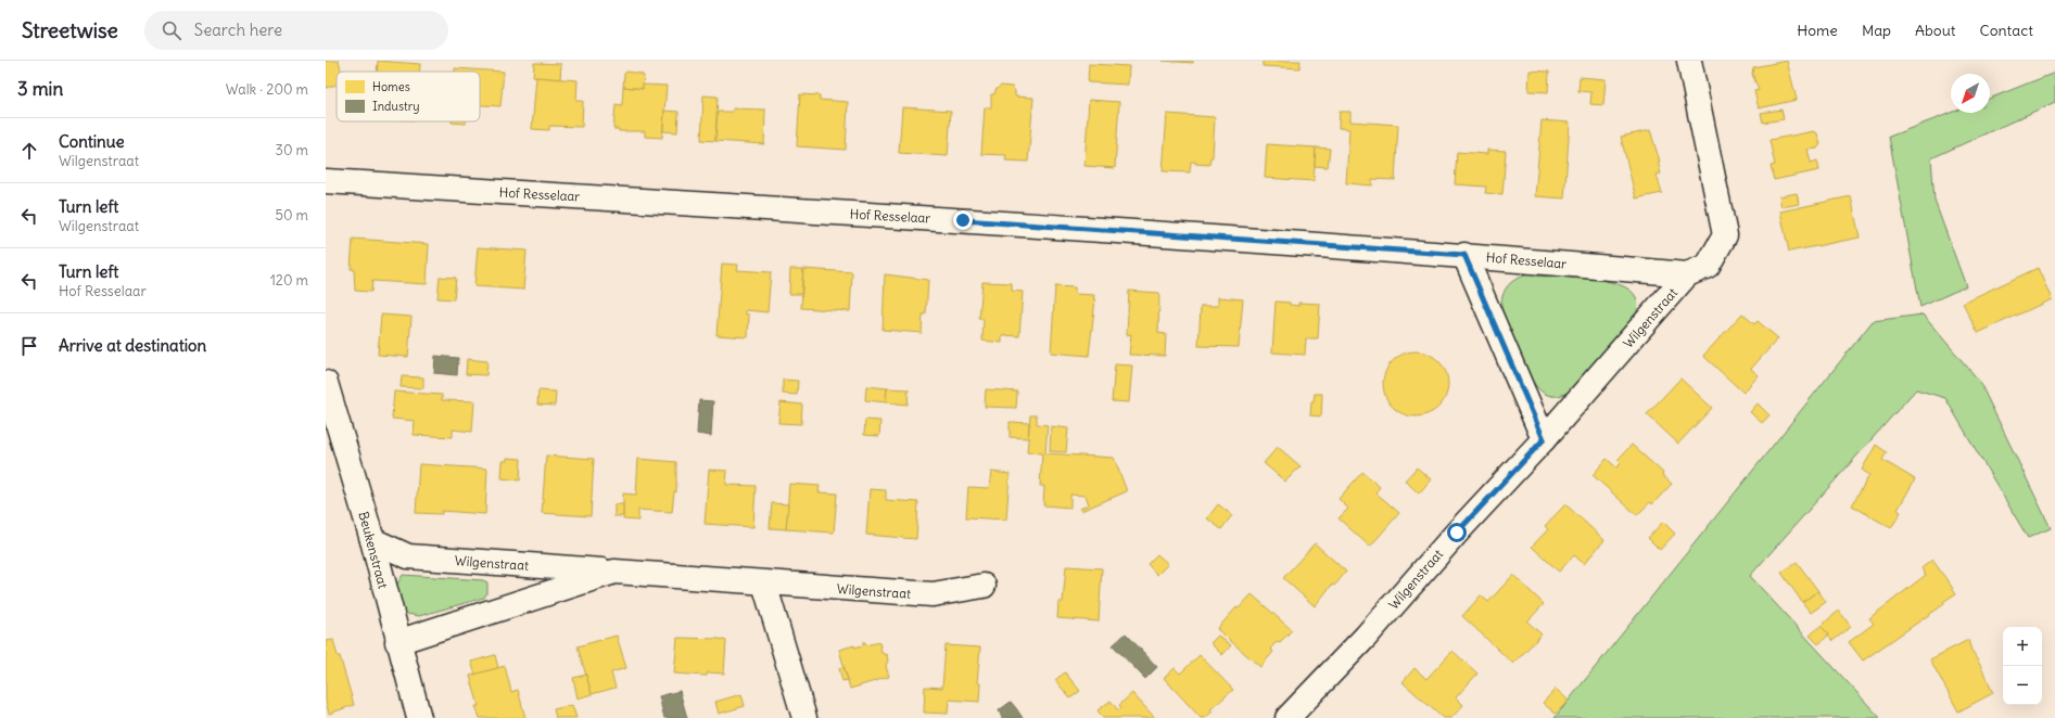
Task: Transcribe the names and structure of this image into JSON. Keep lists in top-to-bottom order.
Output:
{
  "streets": {
    "street": ["Hof Resselaar", "Wilgenstraat", "Beukenstraat"]
  },
  "crossings": [
    ["Hof Resselaar", "Wilgenstraat"],
    ["Wilgenstraat", "Beukenstraat"]
  ],
  "legend": ["Homes", "Industry"],
  "north": "bottom left",
  "page": {
    "header": "Streetwise",
    "search": "Search here",
    "nav": [
      "Home",
      "Map",
      "About",
      "Contact"
    ],
    "heading": ["3 min", "Walk · 200 m"],
    "list": [
      ["Continue", "Wilgenstraat", "30 m"],
      ["Turn left", "Wilgenstraat", "50 m"],
      ["Turn left", "Hof Resselaar", "120 m"],
      "Arrive at destination"
    ],
    "map_buttons": ["+", "−"]
  }
}
